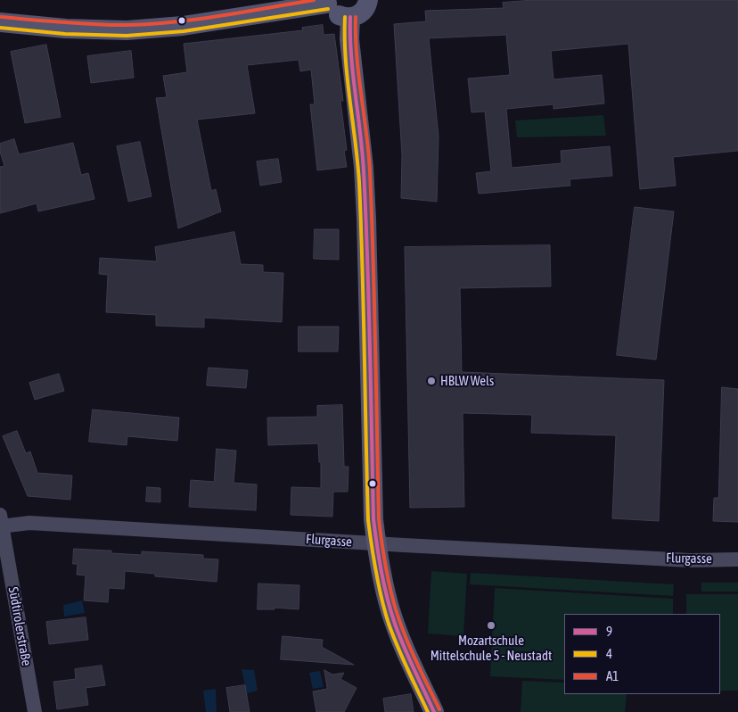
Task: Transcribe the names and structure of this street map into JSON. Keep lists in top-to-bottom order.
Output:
{
  "streets": {
    "street": ["Flurgasse", "Südtirolerstraße"]
  },
  "crossings": [
    ["Flurgasse", "Südtirolerstraße"]
  ],
  "places": ["HBLW Wels", "Mozartschule Mittelschule 5 - Neustadt"],
  "lines": ["transit line A1", "transit line 4", "transit line 9"],
  "legend": ["9", "4", "A1"]
}
